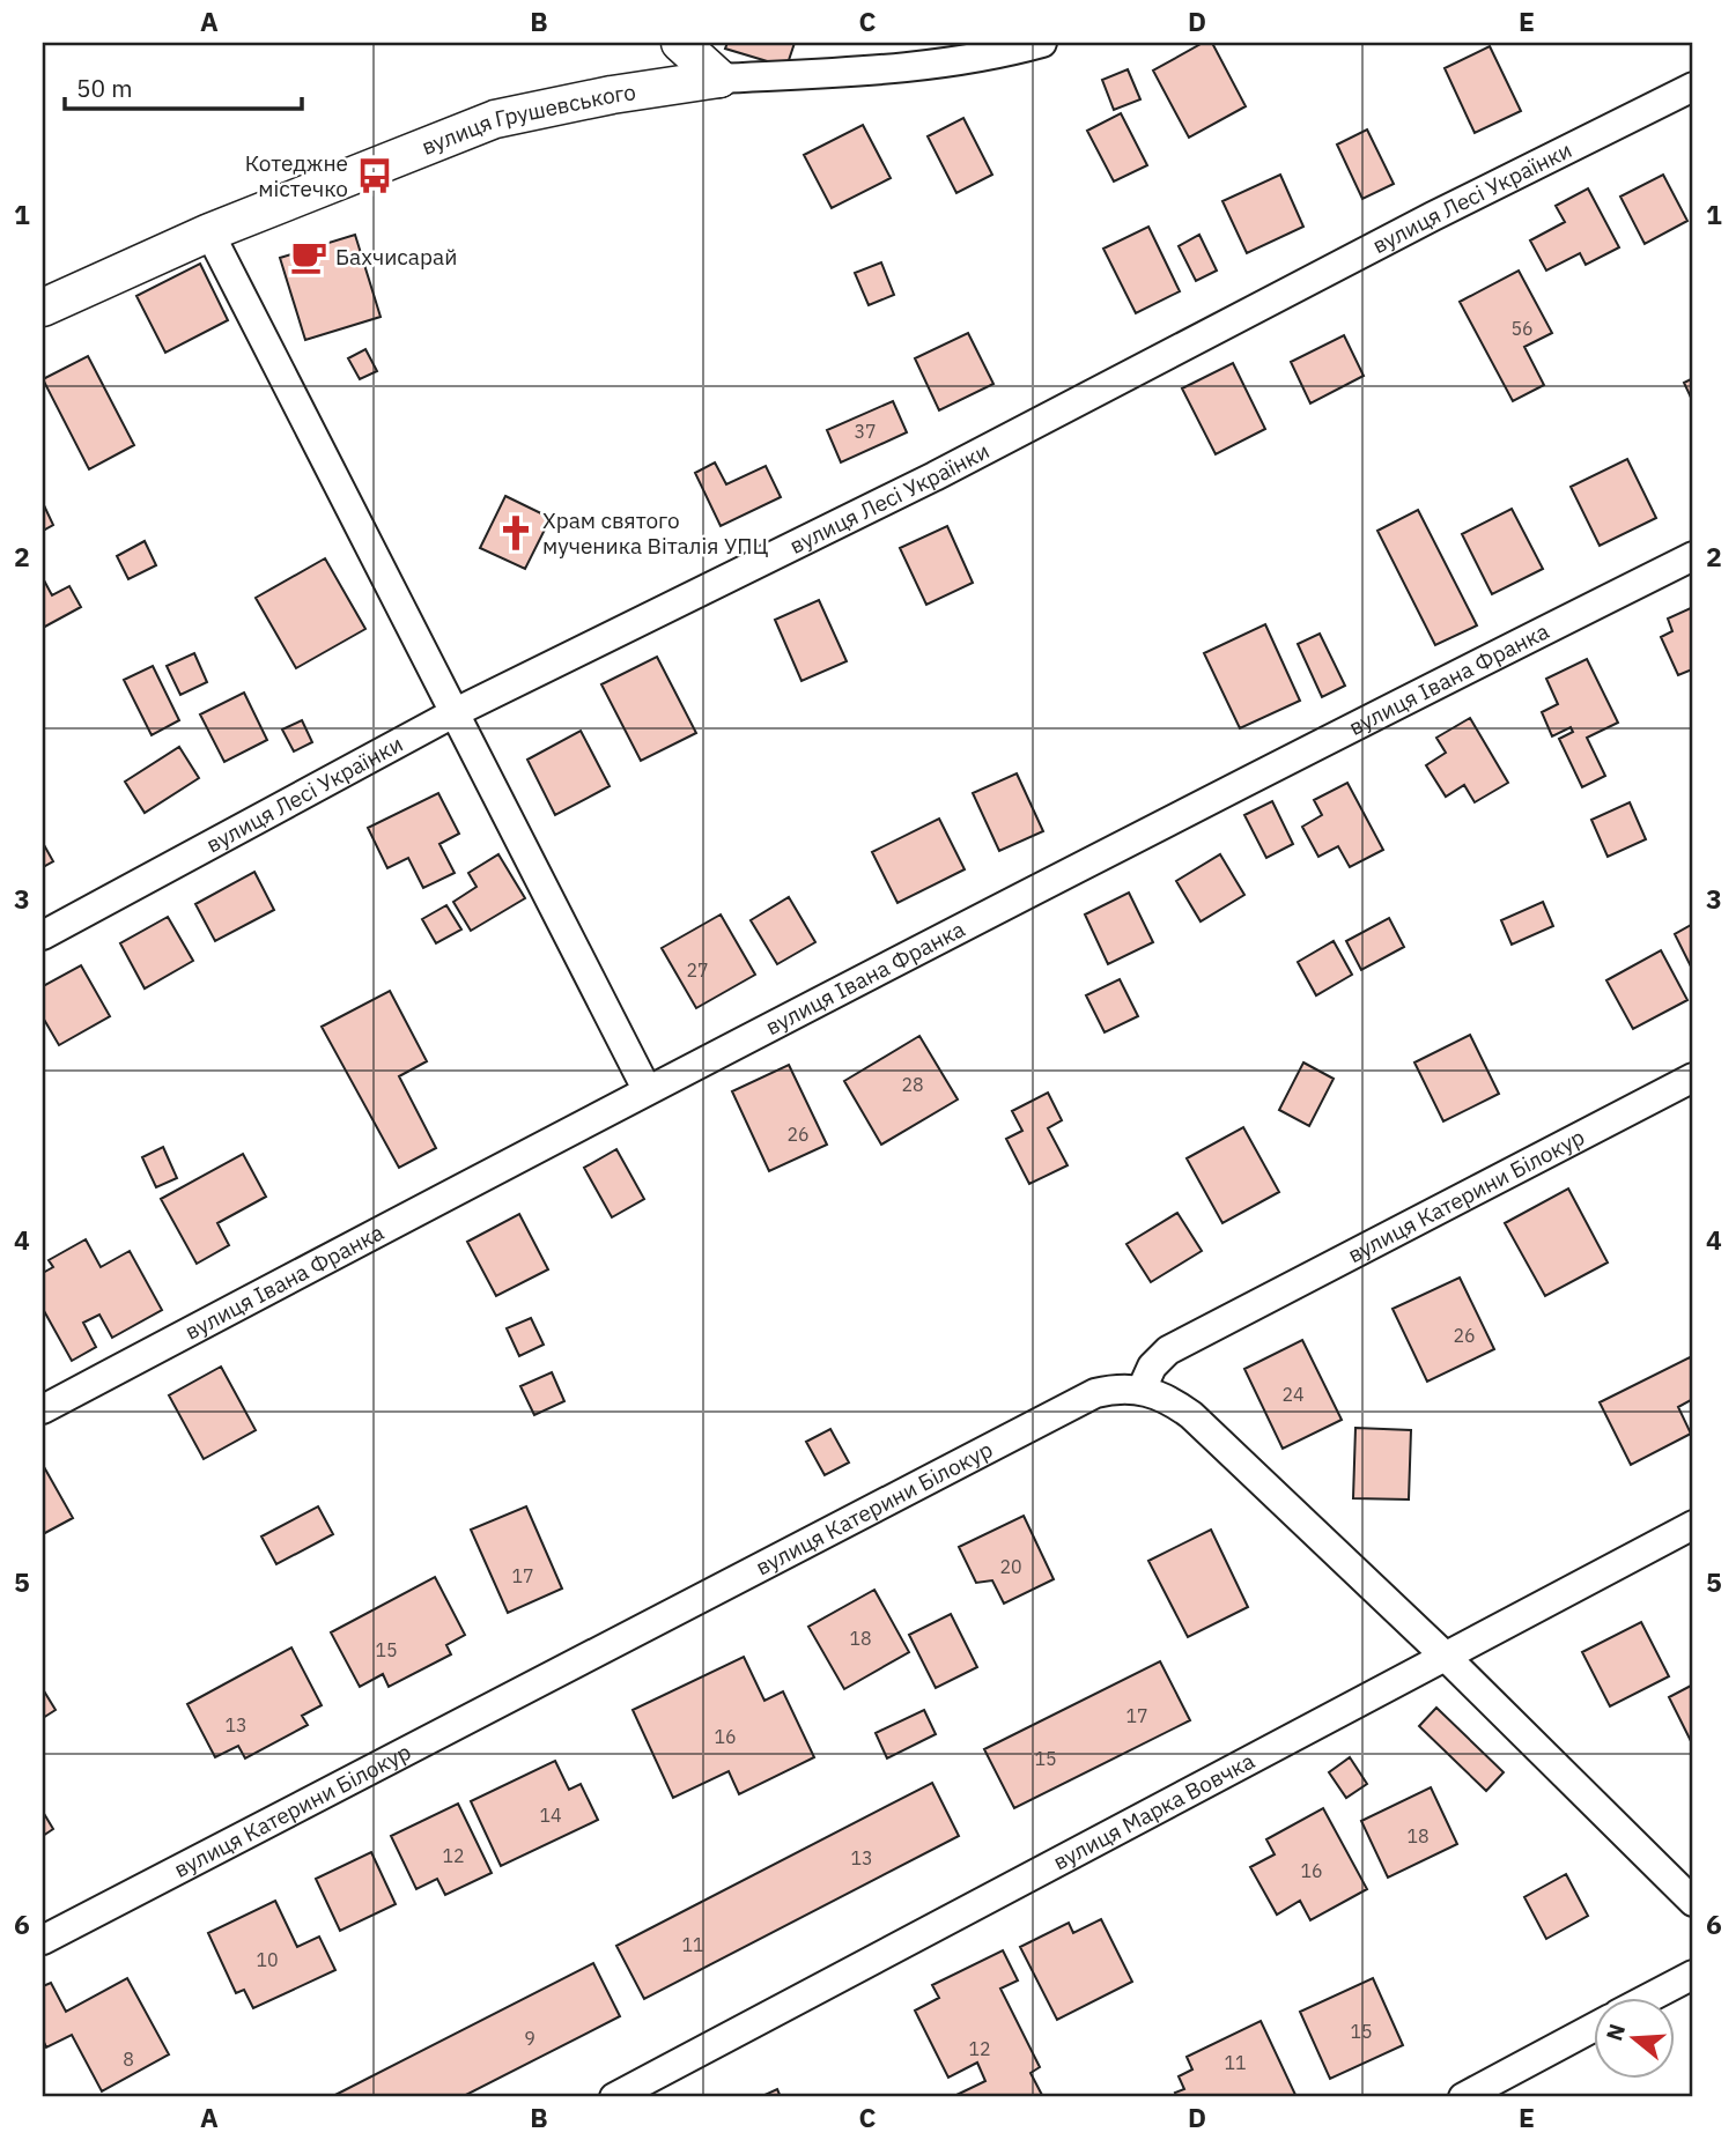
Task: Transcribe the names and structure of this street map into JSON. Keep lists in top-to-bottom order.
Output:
{
  "streets": {
    "street": [
      "вулиця Грушевського",
      "вулиця Лесі Українки",
      "вулиця Івана Франка",
      "вулиця Катерини Білокур",
      "вулиця Марка Вовчка"
    ]
  },
  "places": {
    "bus stop": ["Котеджне містечко"],
    "cafe": ["Бахчисарай"],
    "church": ["Храм святого мученика Віталія УПЦ"]
  },
  "house_numbers": [
    "56",
    "37",
    "27",
    "28",
    "26",
    "26",
    "24",
    "20",
    "17",
    "18",
    "15",
    "17",
    "13",
    "16",
    "15",
    "14",
    "18",
    "12",
    "13",
    "16",
    "11",
    "10",
    "15",
    "9",
    "12",
    "8",
    "11"
  ],
  "scale_bar": "50 m",
  "north": "left",
  "grid": {
    "columns": [
      "A",
      "B",
      "C",
      "D",
      "E"
    ],
    "rows": [
      "1",
      "2",
      "3",
      "4",
      "5",
      "6"
    ]
  }
}
